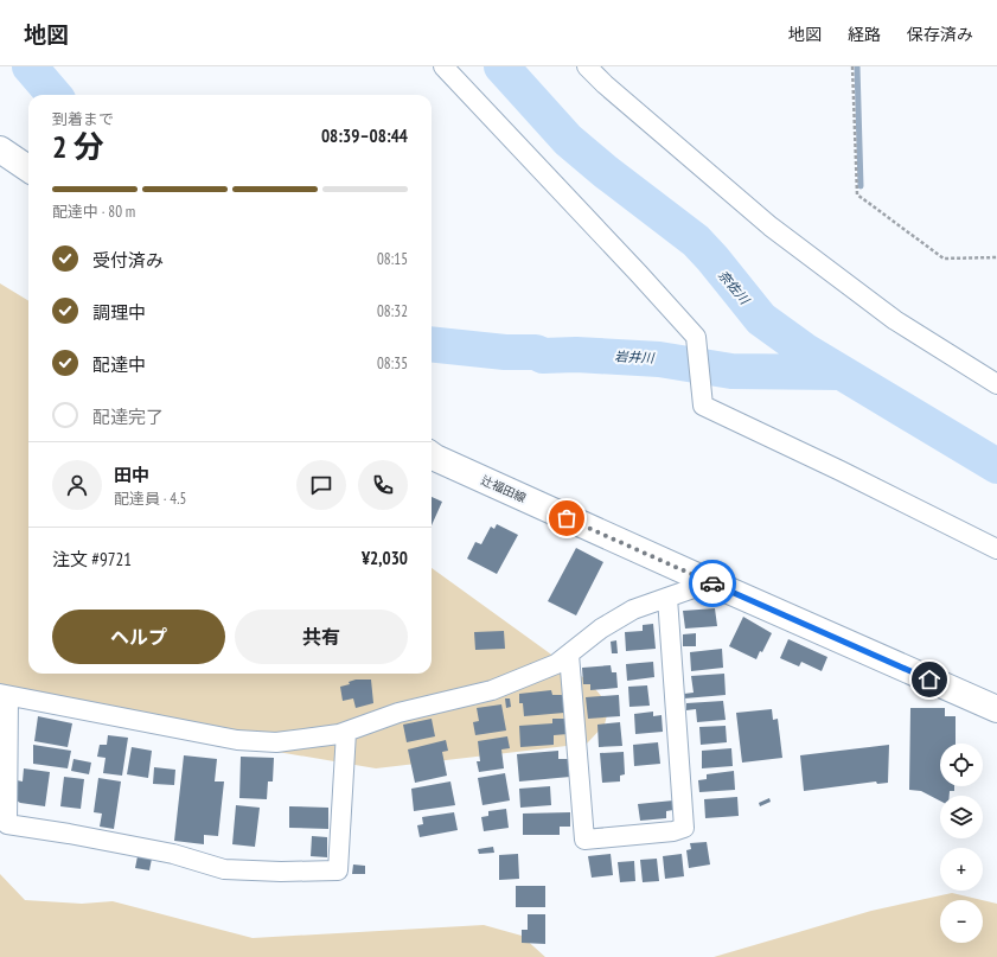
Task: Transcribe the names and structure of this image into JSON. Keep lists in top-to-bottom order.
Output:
{
  "streets": {
    "main road": ["辻福田線"]
  },
  "water": ["奈佐川", "岩井川"],
  "page": {
    "header": "地図",
    "nav": ["地図", "経路", "保存済み"],
    "heading": ["2 分", "到着まで", "08:39–08:44"],
    "panel": [
      "田中",
      "配達員 · 4.5",
      "注文 #9721",
      "¥2,030"
    ],
    "bar": "配達中 · 80 m",
    "list": [
      ["受付済み", "08:15"],
      ["調理中", "08:32"],
      ["配達中", "08:35"],
      "配達完了"
    ],
    "buttons": ["ヘルプ", "共有"],
    "map_buttons": ["+", "−"]
  }
}
